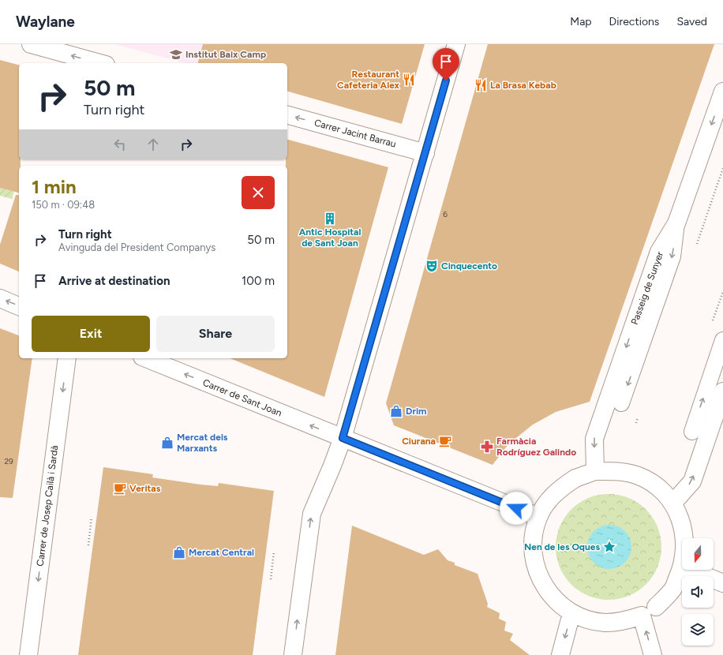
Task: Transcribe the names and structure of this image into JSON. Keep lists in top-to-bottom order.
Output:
{
  "streets": {
    "street": [
      "Carrer Jacint Barrau",
      "Passeig de Sunyer",
      "Carrer de Sant Joan",
      "Carrer de Josep Cailà i Sardà"
    ]
  },
  "one_way": [
    "Carrer Jacint Barrau",
    "Passeig de Sunyer",
    "Carrer de Sant Joan",
    "Carrer de Josep Cailà i Sardà"
  ],
  "places": {
    "school or university": ["Institut Baix Camp"],
    "restaurant": ["Restaurant Cafeteria Alex", "La Brasa Kebab"],
    "building": ["Antic Hospital de Sant Joan"],
    "theatre": ["Cinquecento"],
    "shop": ["Drim", "Mercat dels Marxants", "Mercat Central"],
    "cafe": ["Ciurana", "Veritas"],
    "pharmacy": ["Farmàcia Rodríguez Galindo"],
    "place": ["Nen de les Oques"]
  },
  "house_numbers": ["6", "29"],
  "north": "bottom",
  "page": {
    "header": "Waylane",
    "nav": ["Map", "Directions", "Saved"],
    "turn": ["50 m", "Turn right"],
    "heading": ["1 min", "150 m · 09:48"],
    "list": [
      {
        "name": "Turn right",
        "note": "Avinguda del President Companys",
        "value": "50 m"
      },
      {
        "name": "Arrive at destination",
        "value": "100 m"
      }
    ],
    "buttons": ["Exit", "Share"]
  }
}
